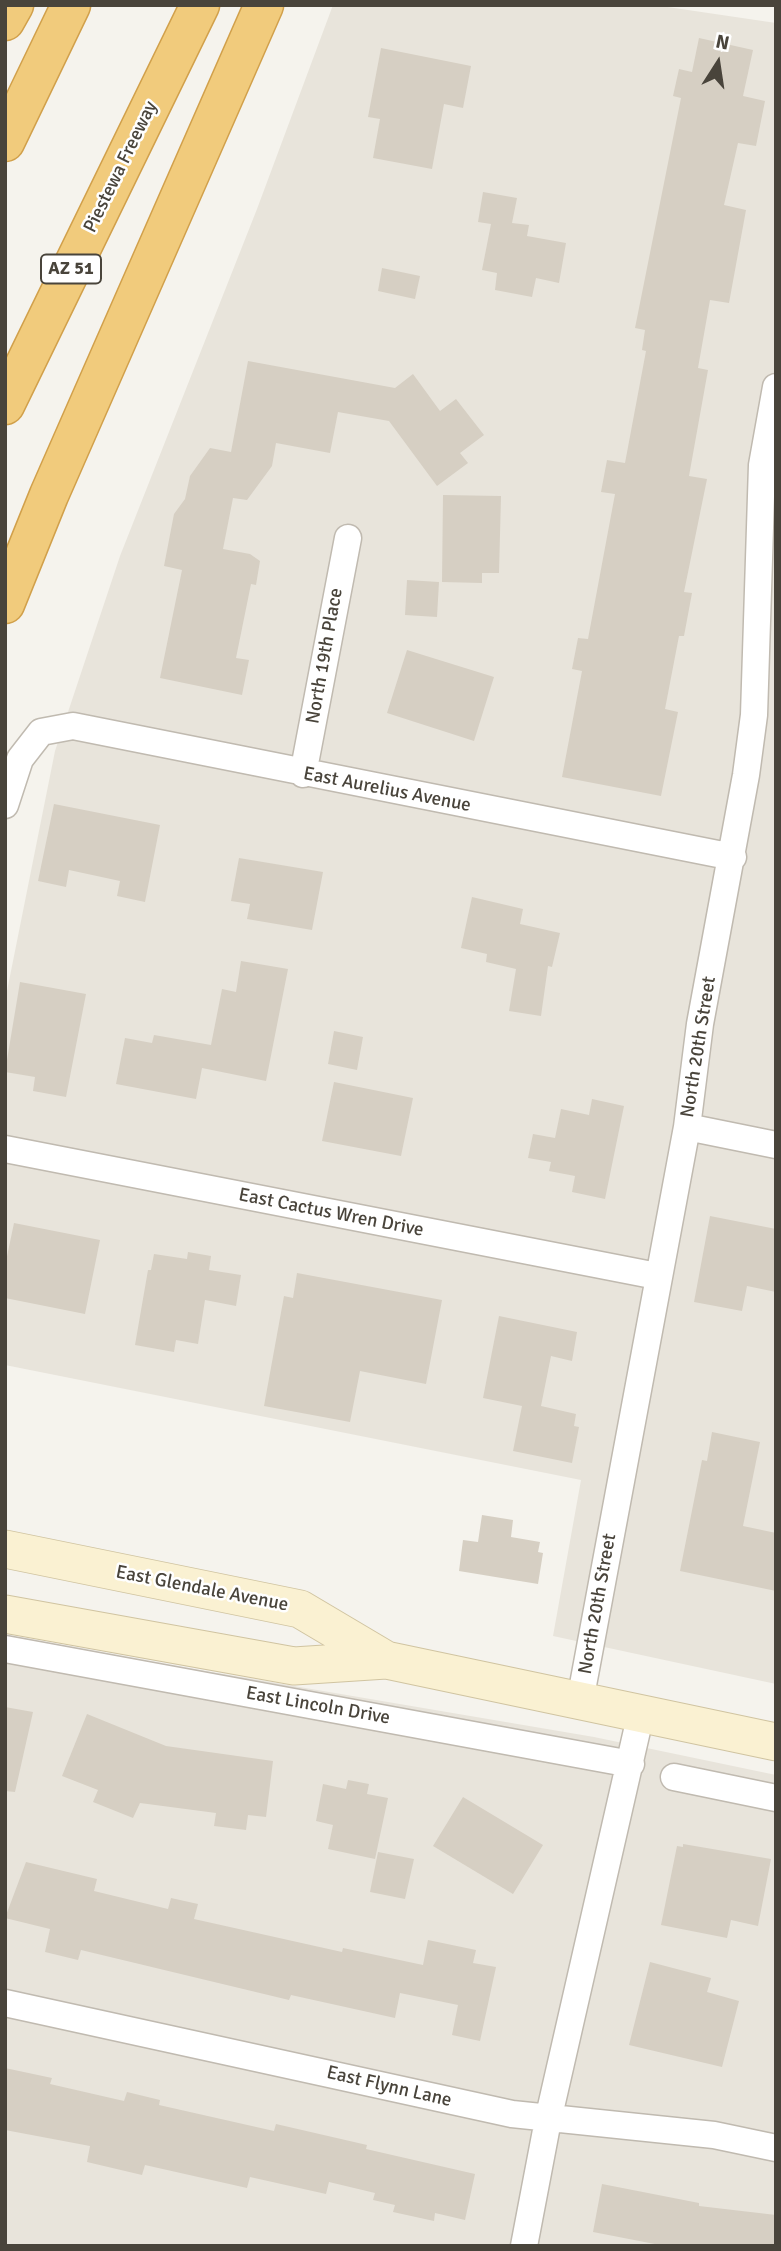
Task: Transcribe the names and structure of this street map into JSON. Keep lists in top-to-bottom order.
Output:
{
  "streets": {
    "highway": ["Piestewa Freeway", "AZ 51"],
    "main road": ["East Glendale Avenue"],
    "street": [
      "North 19th Place",
      "East Aurelius Avenue",
      "North 20th Street",
      "East Cactus Wren Drive",
      "East Lincoln Drive",
      "East Flynn Lane"
    ]
  },
  "crossings": [
    ["North 19th Place", "East Aurelius Avenue"],
    ["East Aurelius Avenue", "North 20th Street"],
    ["North 20th Street", "East Cactus Wren Drive"],
    ["North 20th Street", "East Glendale Avenue"]
  ],
  "north": "top"
}
